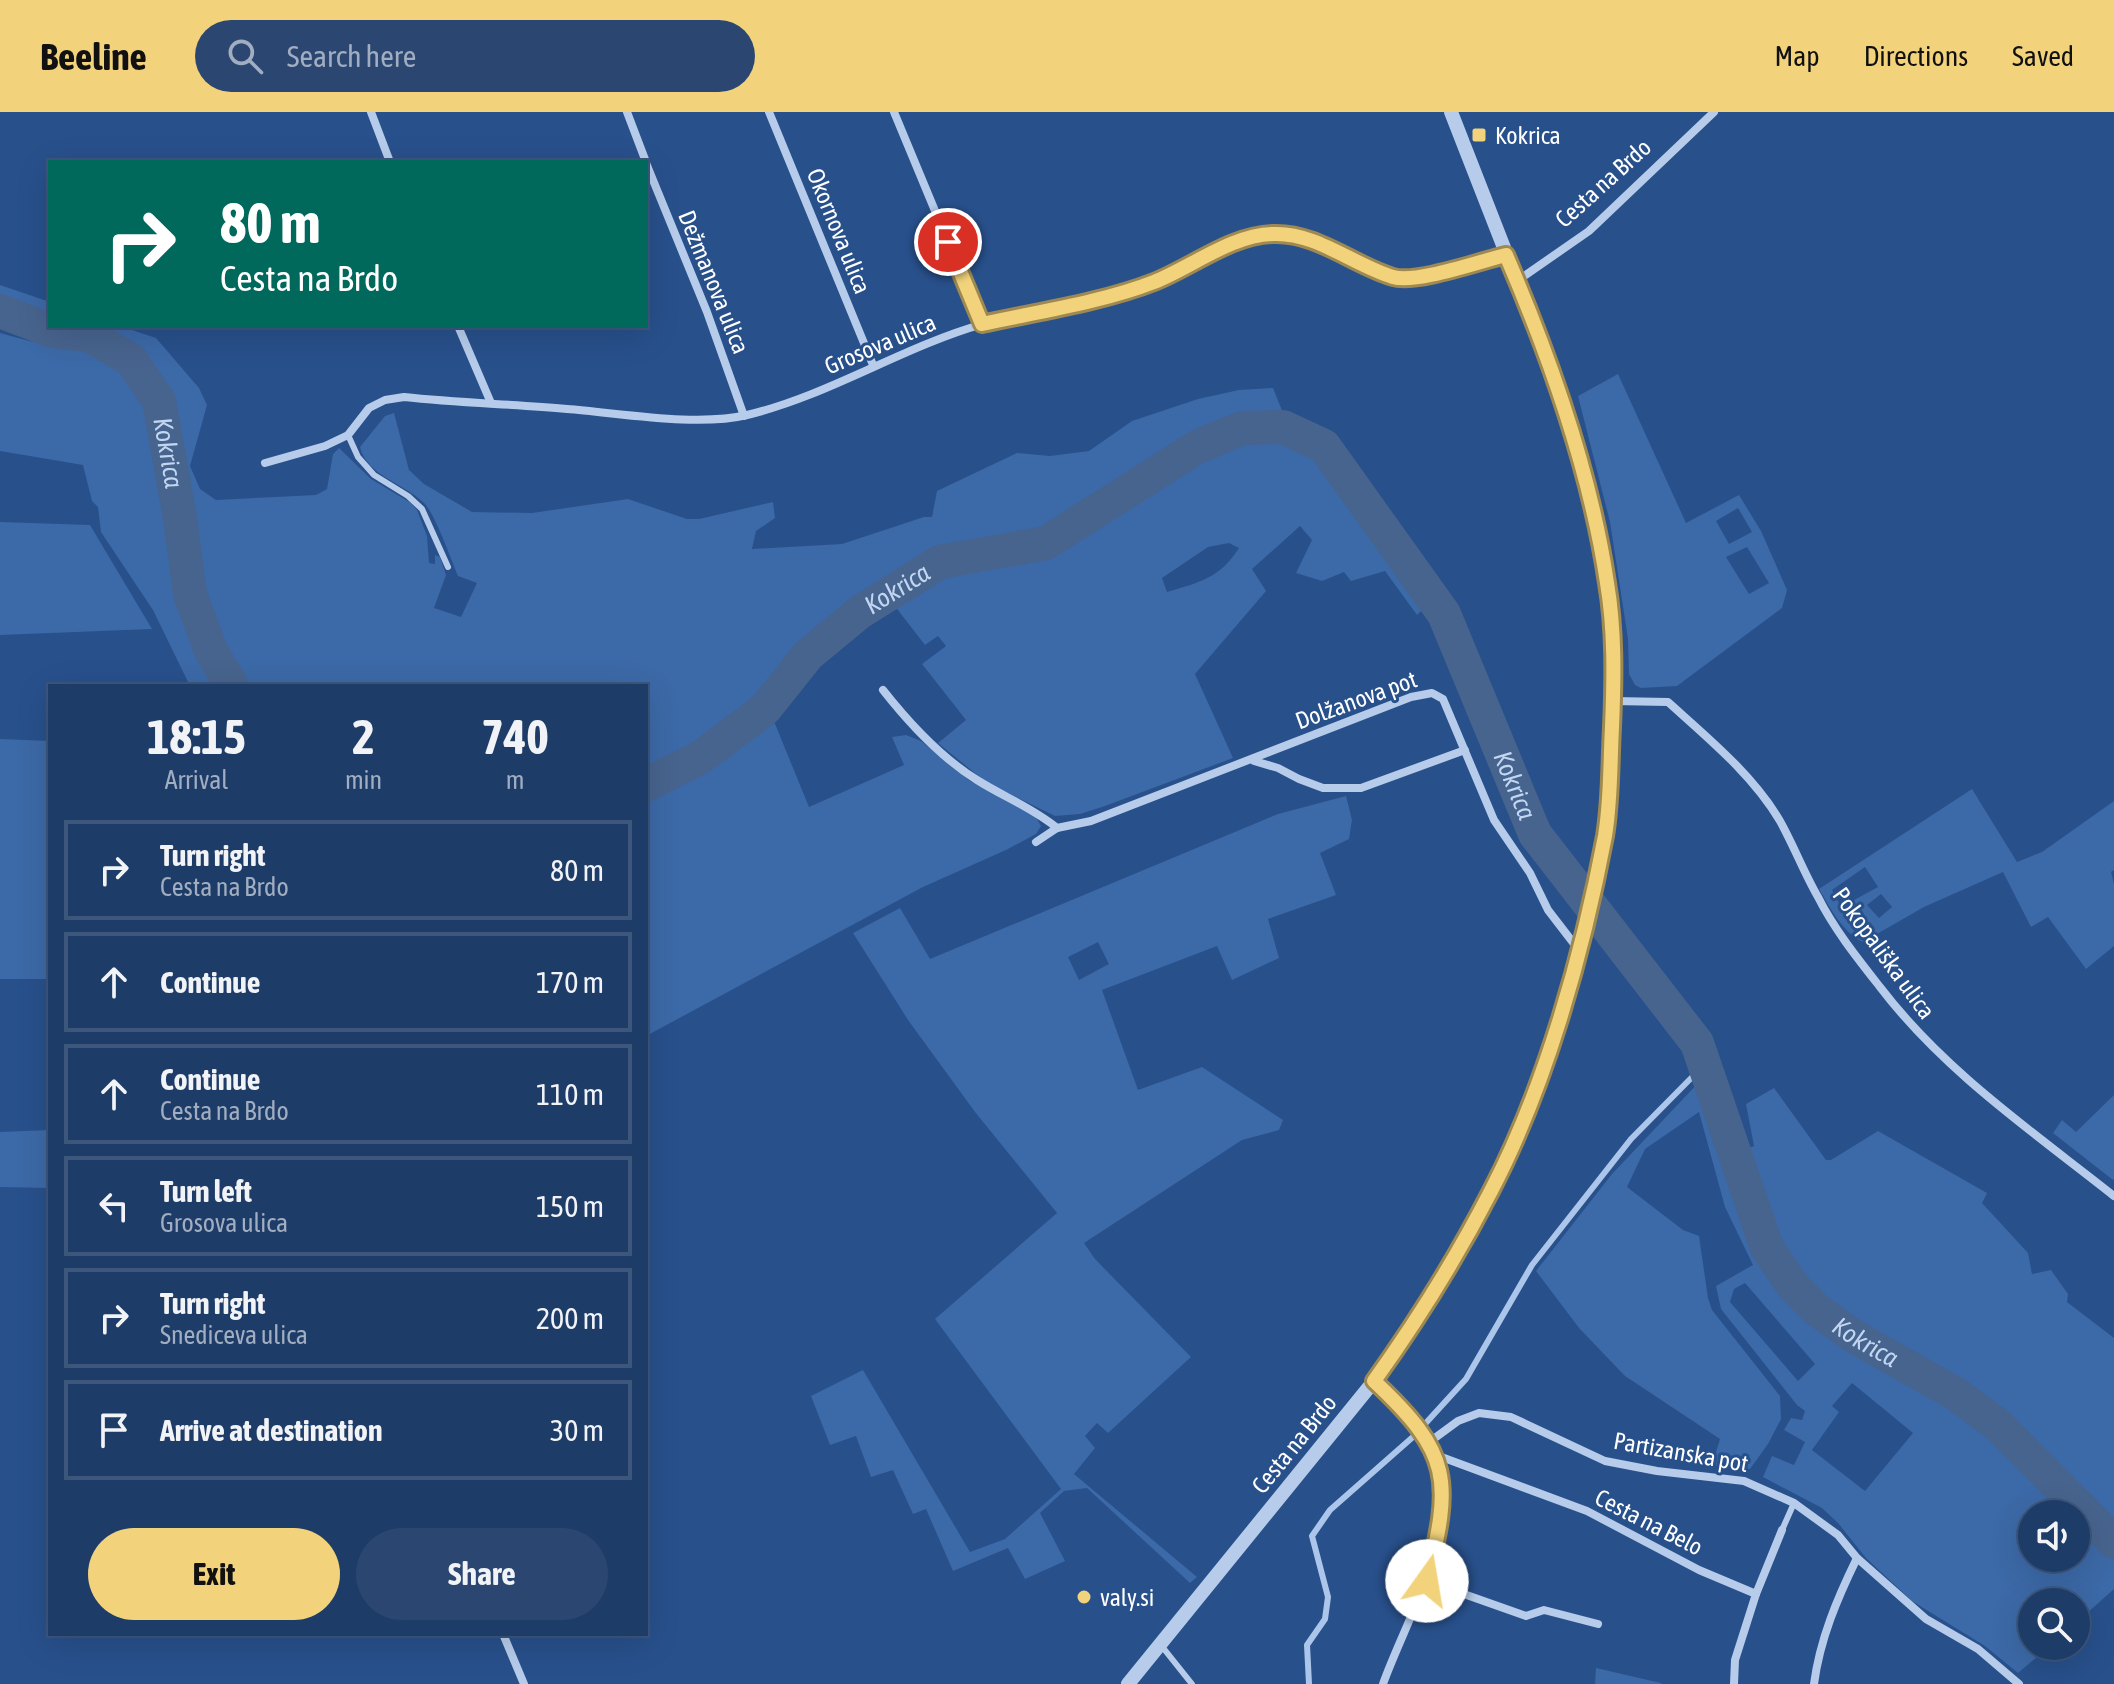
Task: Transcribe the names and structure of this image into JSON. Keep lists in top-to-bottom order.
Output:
{
  "streets": {
    "street": [
      "Cesta na Brdo",
      "Okornova ulica",
      "Dežmanova ulica",
      "Grosova ulica",
      "Dolžanova pot",
      "Pokopališka ulica",
      "Partizanska pot",
      "Cesta na Belo"
    ]
  },
  "crossings": [
    ["Cesta na Brdo", "Dolžanova pot"],
    ["Cesta na Brdo", "Pokopališka ulica"],
    ["Okornova ulica", "Grosova ulica"],
    ["Dežmanova ulica", "Grosova ulica"]
  ],
  "water": ["Kokrica"],
  "places": {
    "transit": ["Kokrica"],
    "other": ["valy.si"]
  },
  "page": {
    "header": "Beeline",
    "search": "Search here",
    "nav": ["Map", "Directions", "Saved"],
    "turn": ["80 m", "Cesta na Brdo"],
    "eta": [
      "18:15",
      "Arrival",
      "2",
      "min",
      "740",
      "m"
    ],
    "list": [
      {
        "name": "Turn right",
        "note": "Cesta na Brdo",
        "value": "80 m"
      },
      {
        "name": "Continue",
        "value": "170 m"
      },
      {
        "name": "Continue",
        "note": "Cesta na Brdo",
        "value": "110 m"
      },
      {
        "name": "Turn left",
        "note": "Grosova ulica",
        "value": "150 m"
      },
      {
        "name": "Turn right",
        "note": "Snediceva ulica",
        "value": "200 m"
      },
      {
        "name": "Arrive at destination",
        "value": "30 m"
      }
    ],
    "buttons": ["Exit", "Share"]
  }
}
